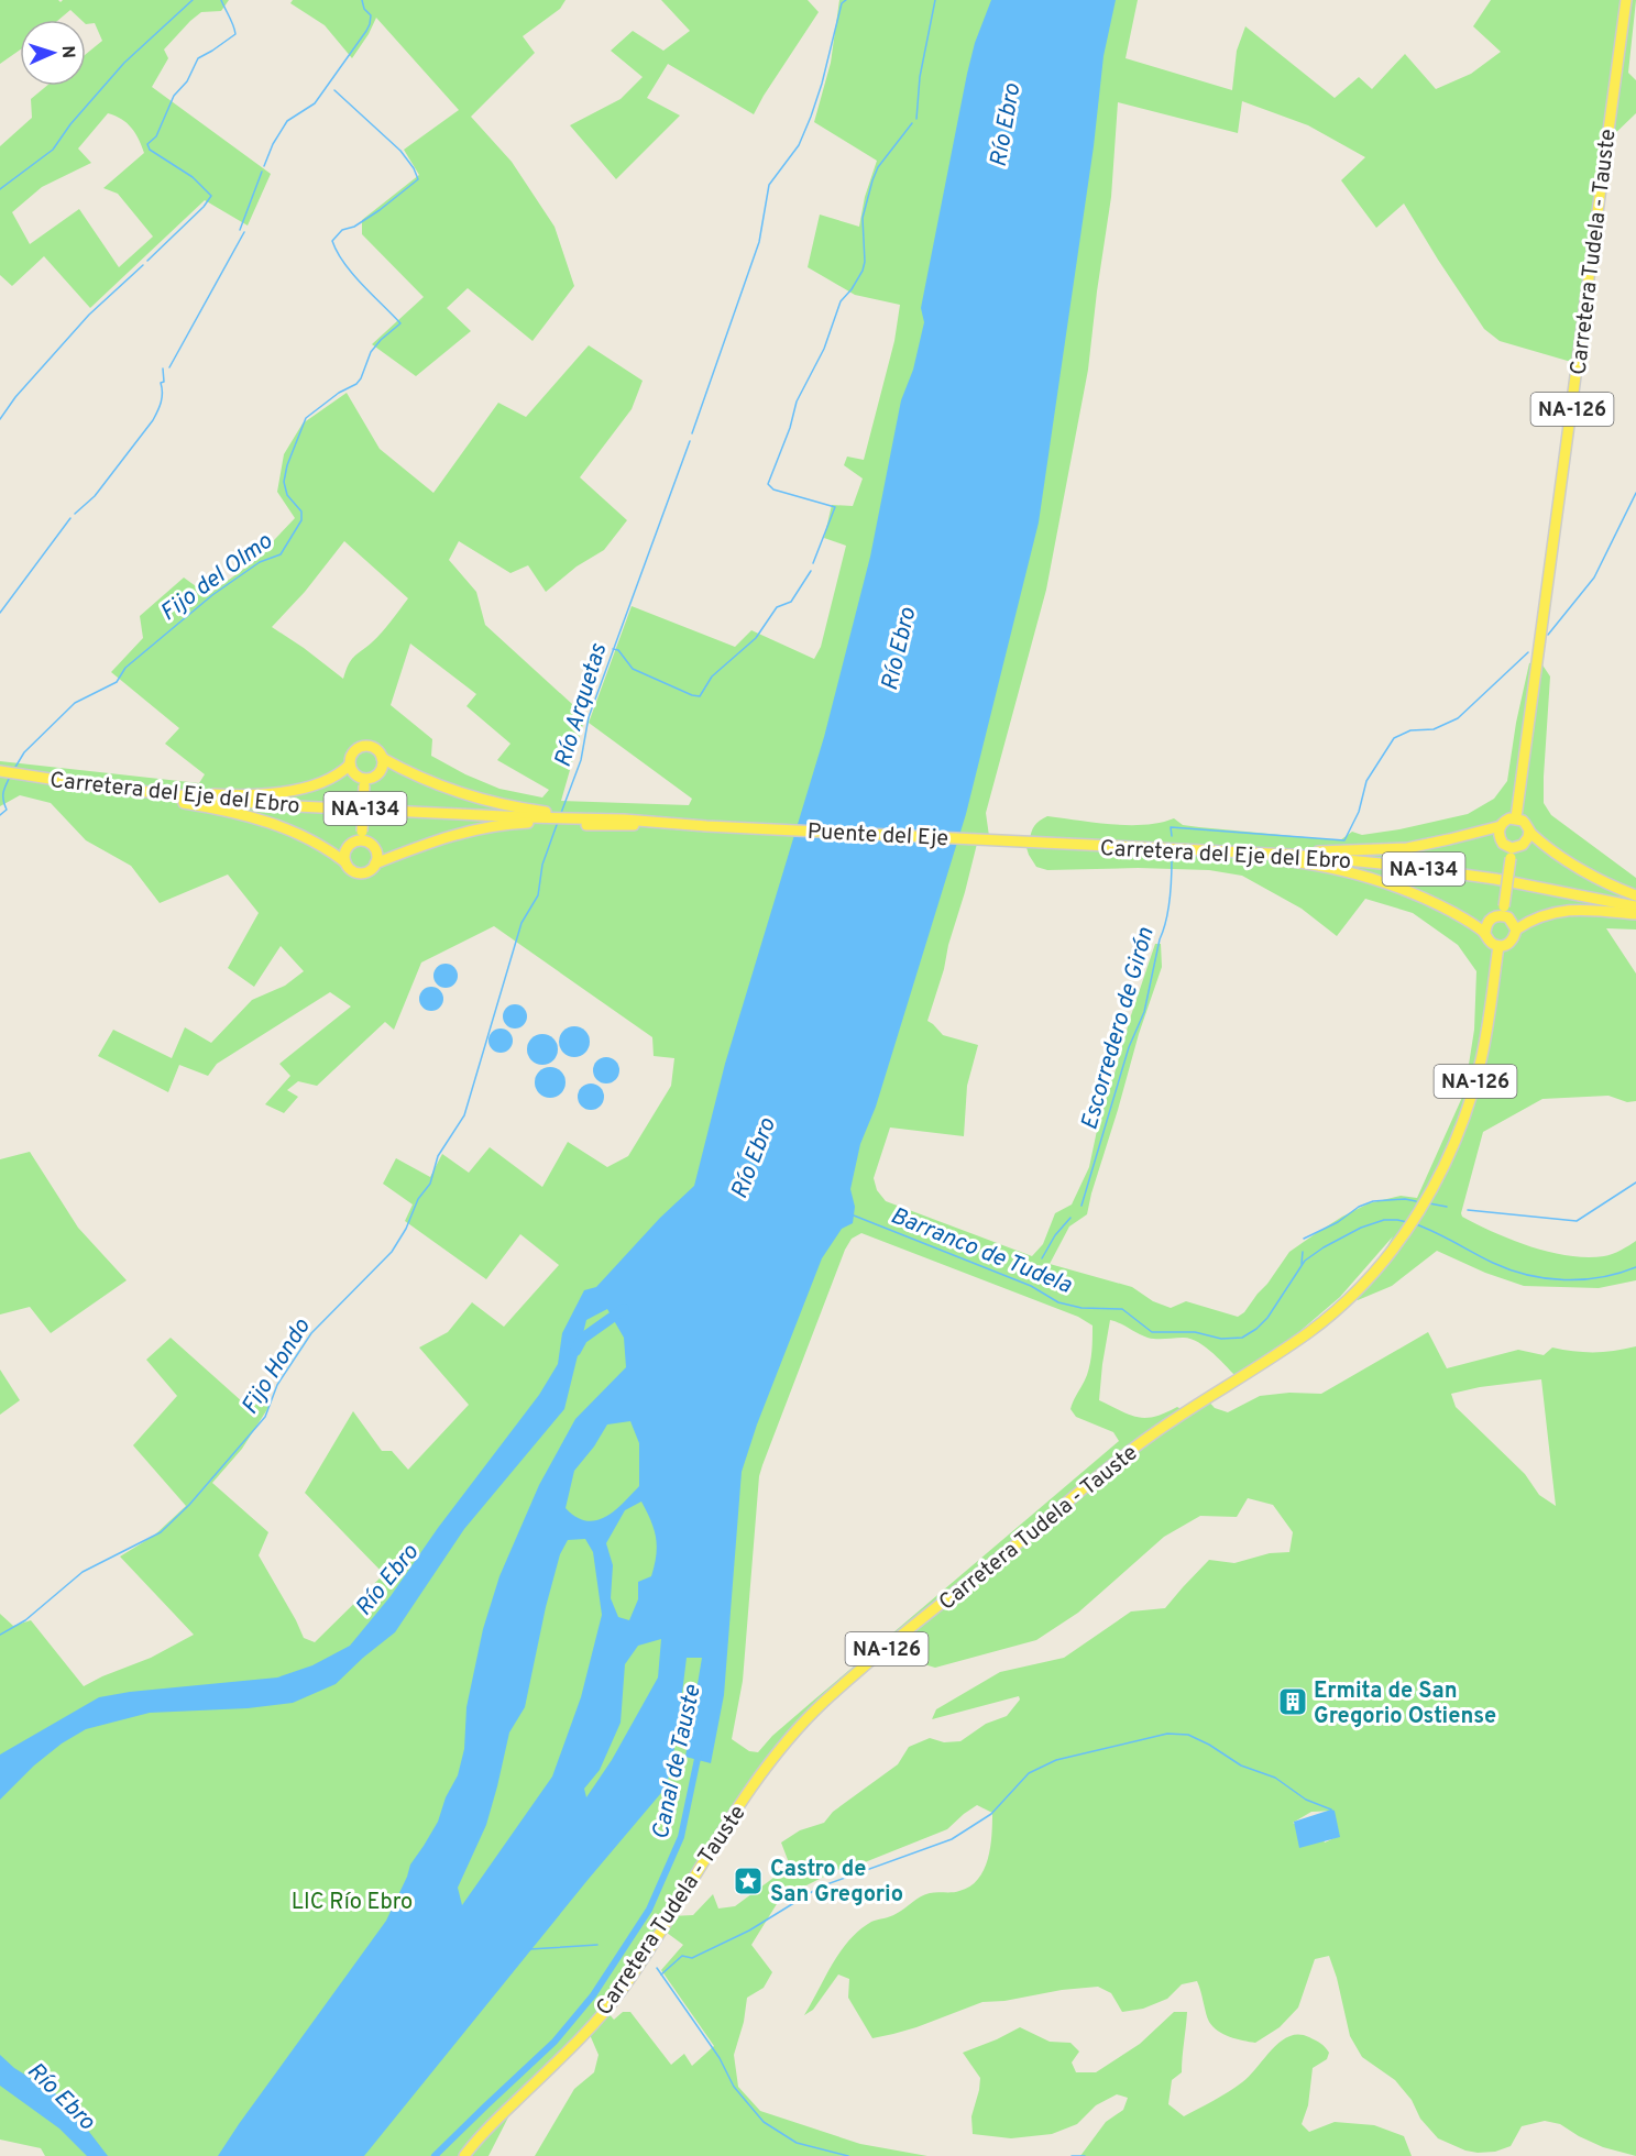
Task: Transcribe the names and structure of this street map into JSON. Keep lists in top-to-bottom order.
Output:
{
  "streets": {
    "main road": [
      "Carretera Tudela - Tauste",
      "NA-126",
      "Carretera del Eje del Ebro",
      "NA-134",
      "Puente del Eje"
    ]
  },
  "crossings": [
    ["Carretera del Eje del Ebro", "Puente del Eje"]
  ],
  "water": [
    "Río Ebro",
    "Fijo del Olmo",
    "Río Arquetas",
    "Escorredero de Girón",
    "Barranco de Tudela",
    "Fijo Hondo",
    "Canal de Tauste"
  ],
  "parks": ["LIC Río Ebro"],
  "places": {
    "building": ["Ermita de San Gregorio Ostiense"],
    "place": ["Castro de San Gregorio"]
  },
  "north": "right"
}
